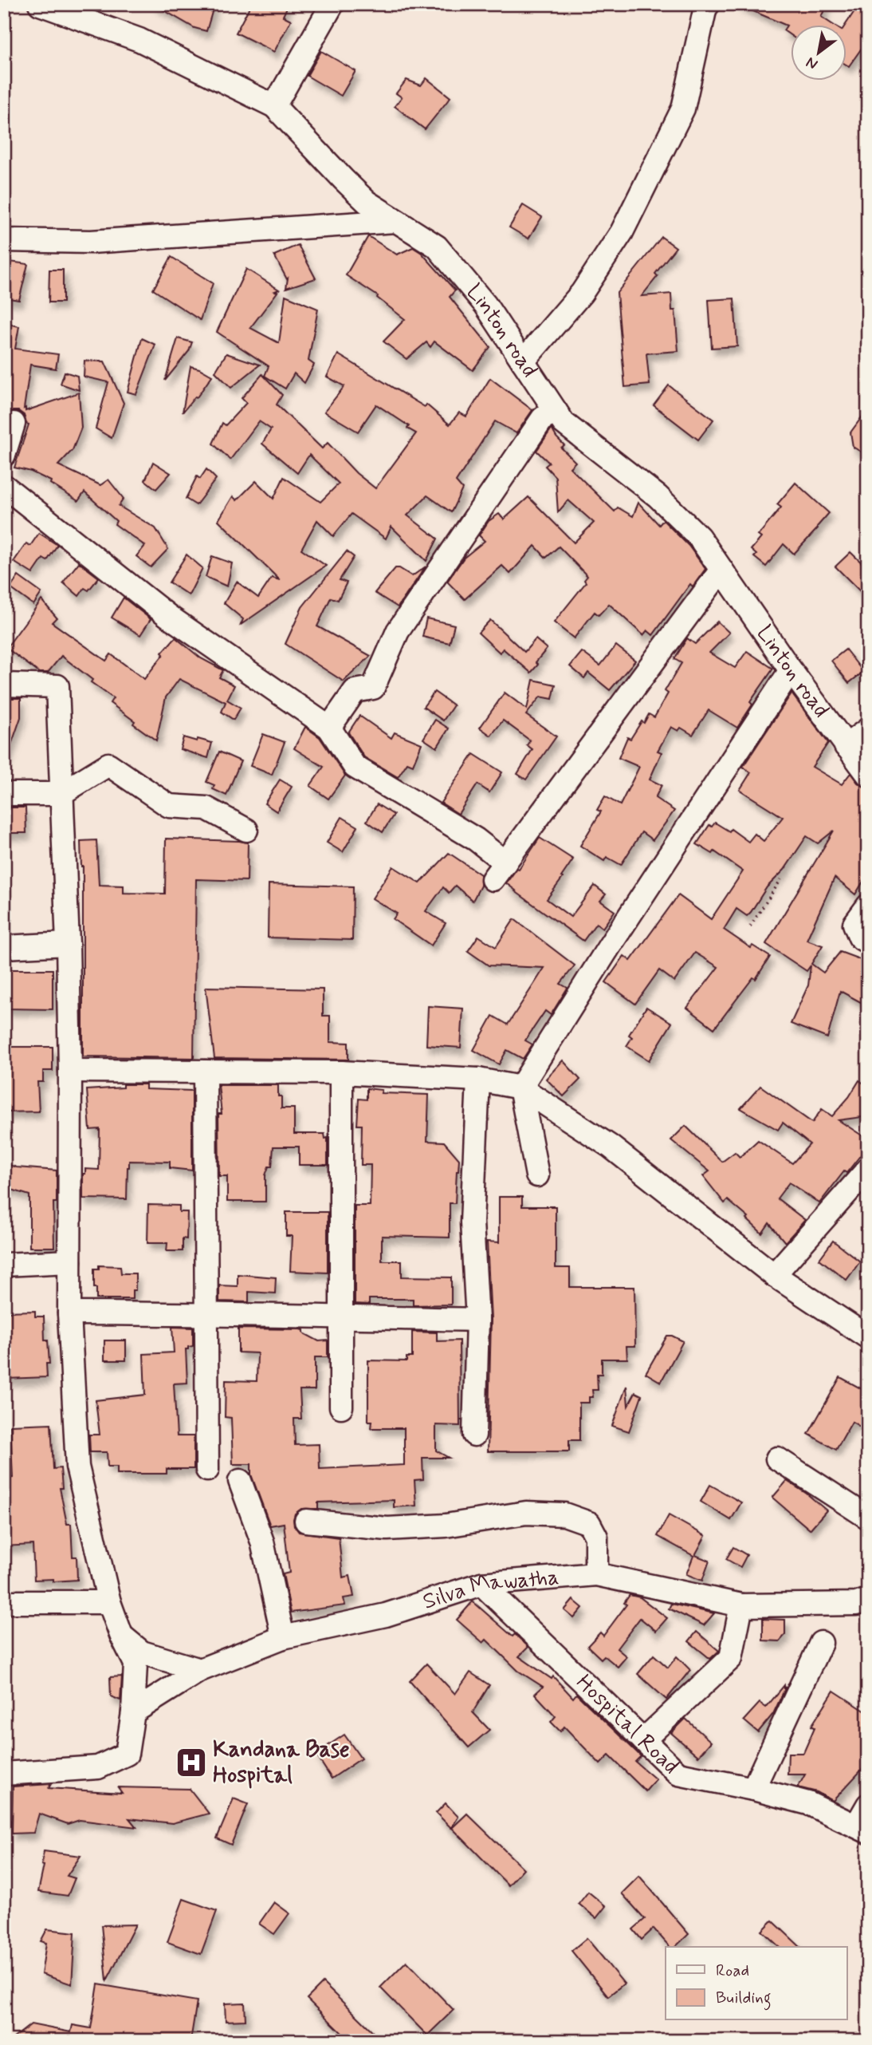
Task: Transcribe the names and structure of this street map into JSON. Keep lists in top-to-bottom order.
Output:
{
  "streets": {
    "street": ["Linton road", "Silva Mawatha", "Hospital Road"]
  },
  "crossings": [
    ["Silva Mawatha", "Hospital Road"]
  ],
  "places": {
    "hospital": ["Kandana Base Hospital"]
  },
  "legend": ["Road", "Building"],
  "north": "bottom left"
}
